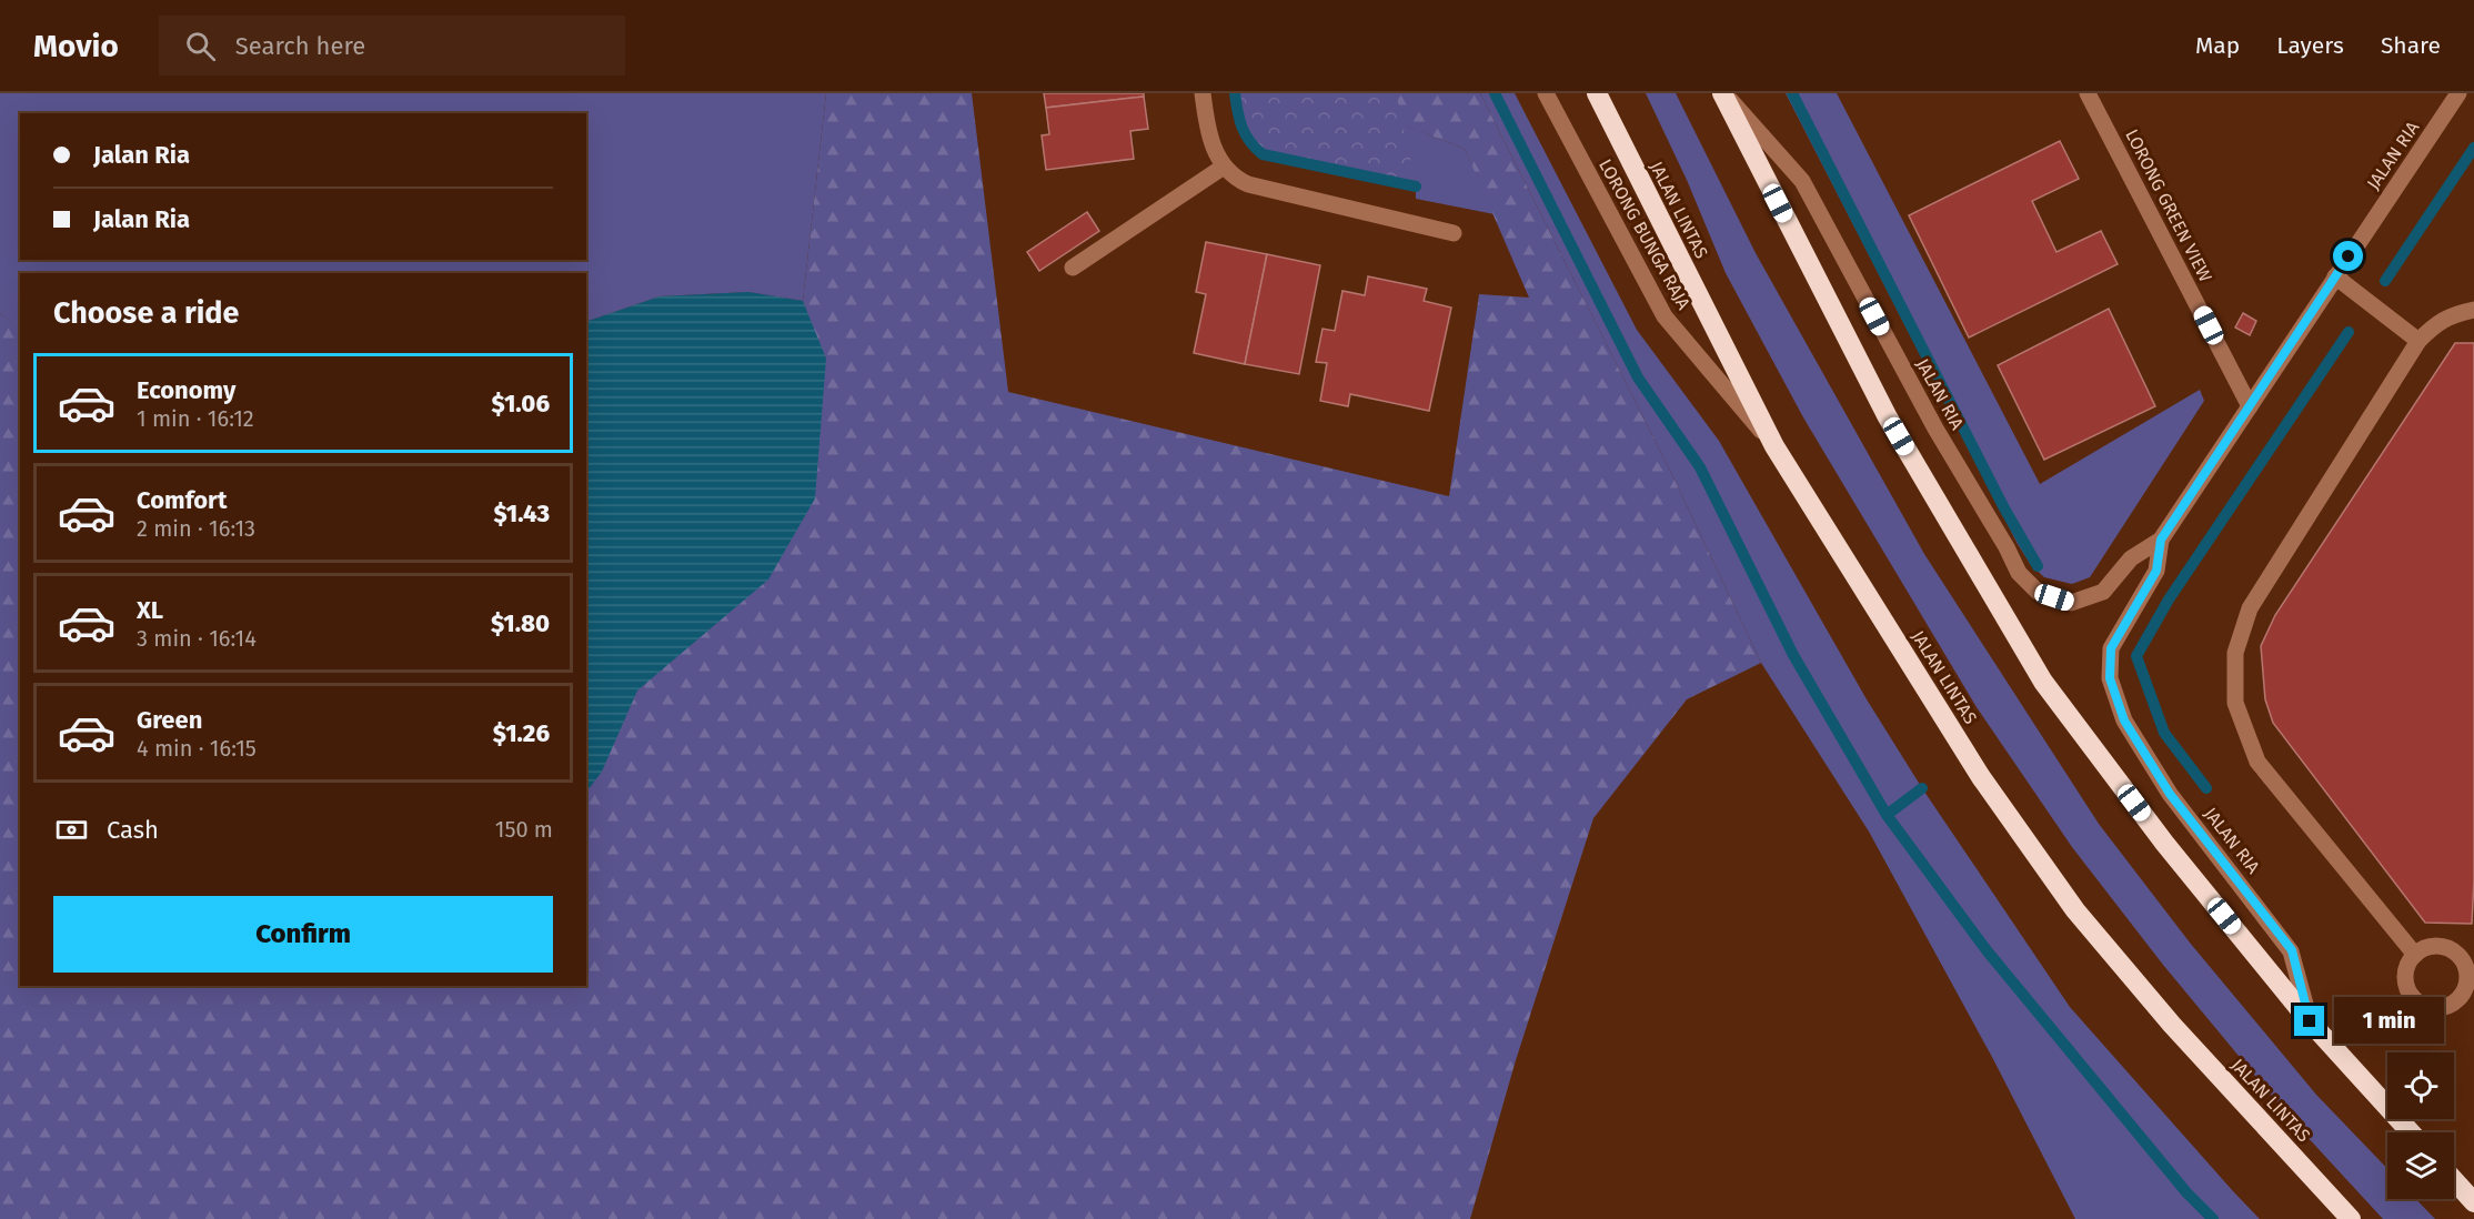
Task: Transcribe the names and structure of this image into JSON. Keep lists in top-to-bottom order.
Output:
{
  "streets": {
    "highway": ["JALAN LINTAS"],
    "street": ["JALAN RIA", "LORONG GREEN VIEW", "LORONG BUNGA RAJA"]
  },
  "crossings": [
    ["JALAN RIA", "LORONG GREEN VIEW"],
    ["JALAN LINTAS", "LORONG BUNGA RAJA"]
  ],
  "page": {
    "header": "Movio",
    "search": "Search here",
    "nav": ["Map", "Layers", "Share"],
    "banner": ["Jalan Ria", "Jalan Ria"],
    "heading": "Choose a ride",
    "list": [
      {
        "name": "Economy",
        "note": "1 min · 16:12",
        "value": "$1.06"
      },
      {
        "name": "Comfort",
        "note": "2 min · 16:13",
        "value": "$1.43"
      },
      {
        "name": "XL",
        "note": "3 min · 16:14",
        "value": "$1.80"
      },
      {
        "name": "Green",
        "note": "4 min · 16:15",
        "value": "$1.26"
      }
    ],
    "pay": ["Cash", "150 m"],
    "buttons": "Confirm",
    "bubble": "1 min"
  }
}
